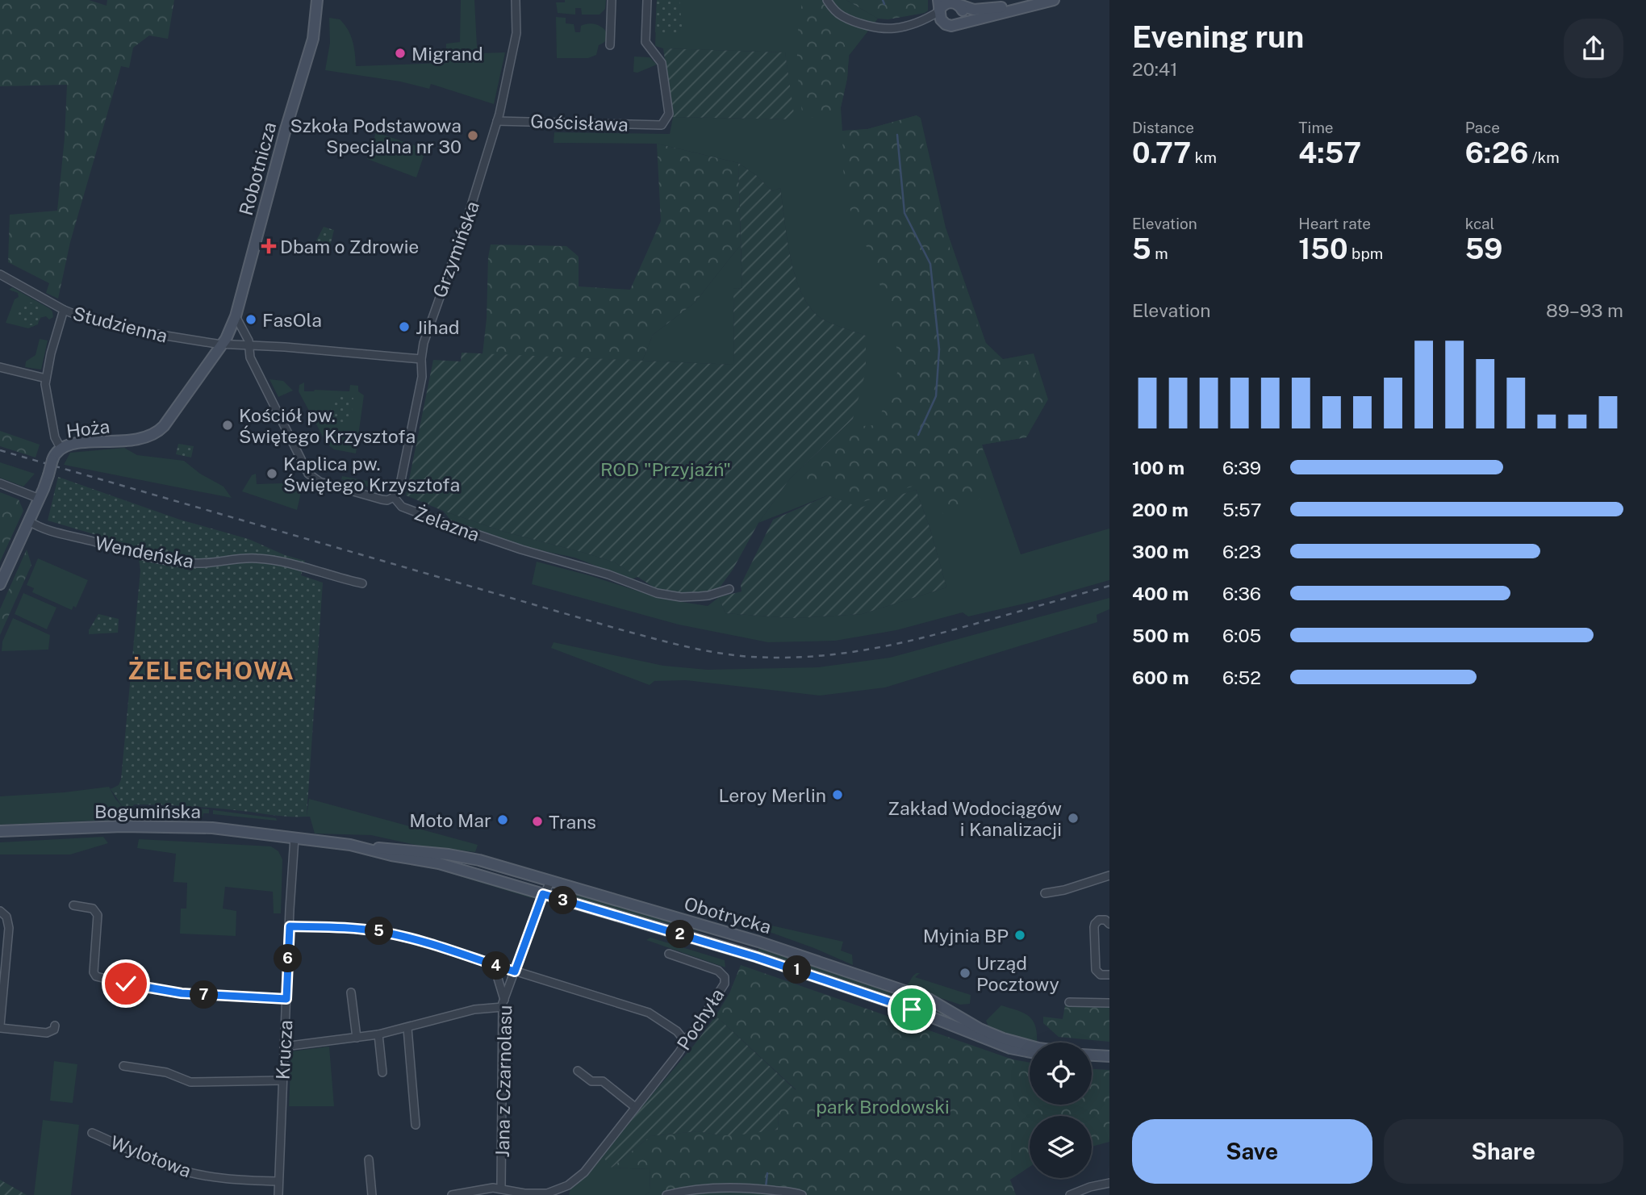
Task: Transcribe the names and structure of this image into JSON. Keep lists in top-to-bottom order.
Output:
{
  "streets": {
    "street": [
      "Gościsława",
      "Robotnicza",
      "Grzymińska",
      "Studzienna",
      "Hoża",
      "Żelazna",
      "Wendeńska",
      "Bogumińska",
      "Obotrycka",
      "Pochyła",
      "Krucza",
      "Jana z Czarnolasu",
      "Wylotowa"
    ]
  },
  "crossings": [
    ["Gościsława", "Grzymińska"],
    ["Robotnicza", "Studzienna"],
    ["Robotnicza", "Hoża"],
    ["Grzymińska", "Studzienna"],
    ["Grzymińska", "Żelazna"],
    ["Studzienna", "Hoża"],
    ["Studzienna", "Żelazna"],
    ["Hoża", "Wendeńska"],
    ["Bogumińska", "Obotrycka"],
    ["Bogumińska", "Krucza"],
    ["Obotrycka", "Krucza"],
    ["Obotrycka", "Jana z Czarnolasu"],
    ["Pochyła", "Jana z Czarnolasu"],
    ["Krucza", "Wylotowa"]
  ],
  "districts": ["ŻELECHOWA"],
  "parks": ["ROD \"Przyjaźń\"", "park Brodowski"],
  "places": {
    "other": [
      "Migrand",
      "Szkoła Podstawowa Specjalna nr 30",
      "FasOla",
      "Jihad",
      "Kościół pw. Świętego Krzysztofa",
      "Kaplica pw. Świętego Krzysztofa",
      "Leroy Merlin",
      "Zakład Wodociągów i Kanalizacji",
      "Moto Mar",
      "Trans",
      "Myjnia BP",
      "Urząd Pocztowy"
    ],
    "health": ["Dbam o Zdrowie"]
  },
  "page": {
    "heading": ["Evening run", "20:41"],
    "stats": [
      ["Distance", "0.77 km"],
      ["Time", "4:57"],
      ["Pace", "6:26 /km"],
      ["Elevation", "5 m"],
      ["Heart rate", "150 bpm"],
      ["kcal", "59"]
    ],
    "chart": ["Elevation", "89–93 m"],
    "list": [
      {
        "name": "100 m",
        "note": "6:39"
      },
      {
        "name": "200 m",
        "note": "5:57"
      },
      {
        "name": "300 m",
        "note": "6:23"
      },
      {
        "name": "400 m",
        "note": "6:36"
      },
      {
        "name": "500 m",
        "note": "6:05"
      },
      {
        "name": "600 m",
        "note": "6:52"
      }
    ],
    "pins": [
      "3",
      "5",
      "2",
      "6",
      "4",
      "1",
      "7"
    ],
    "buttons": ["Save", "Share"]
  }
}
